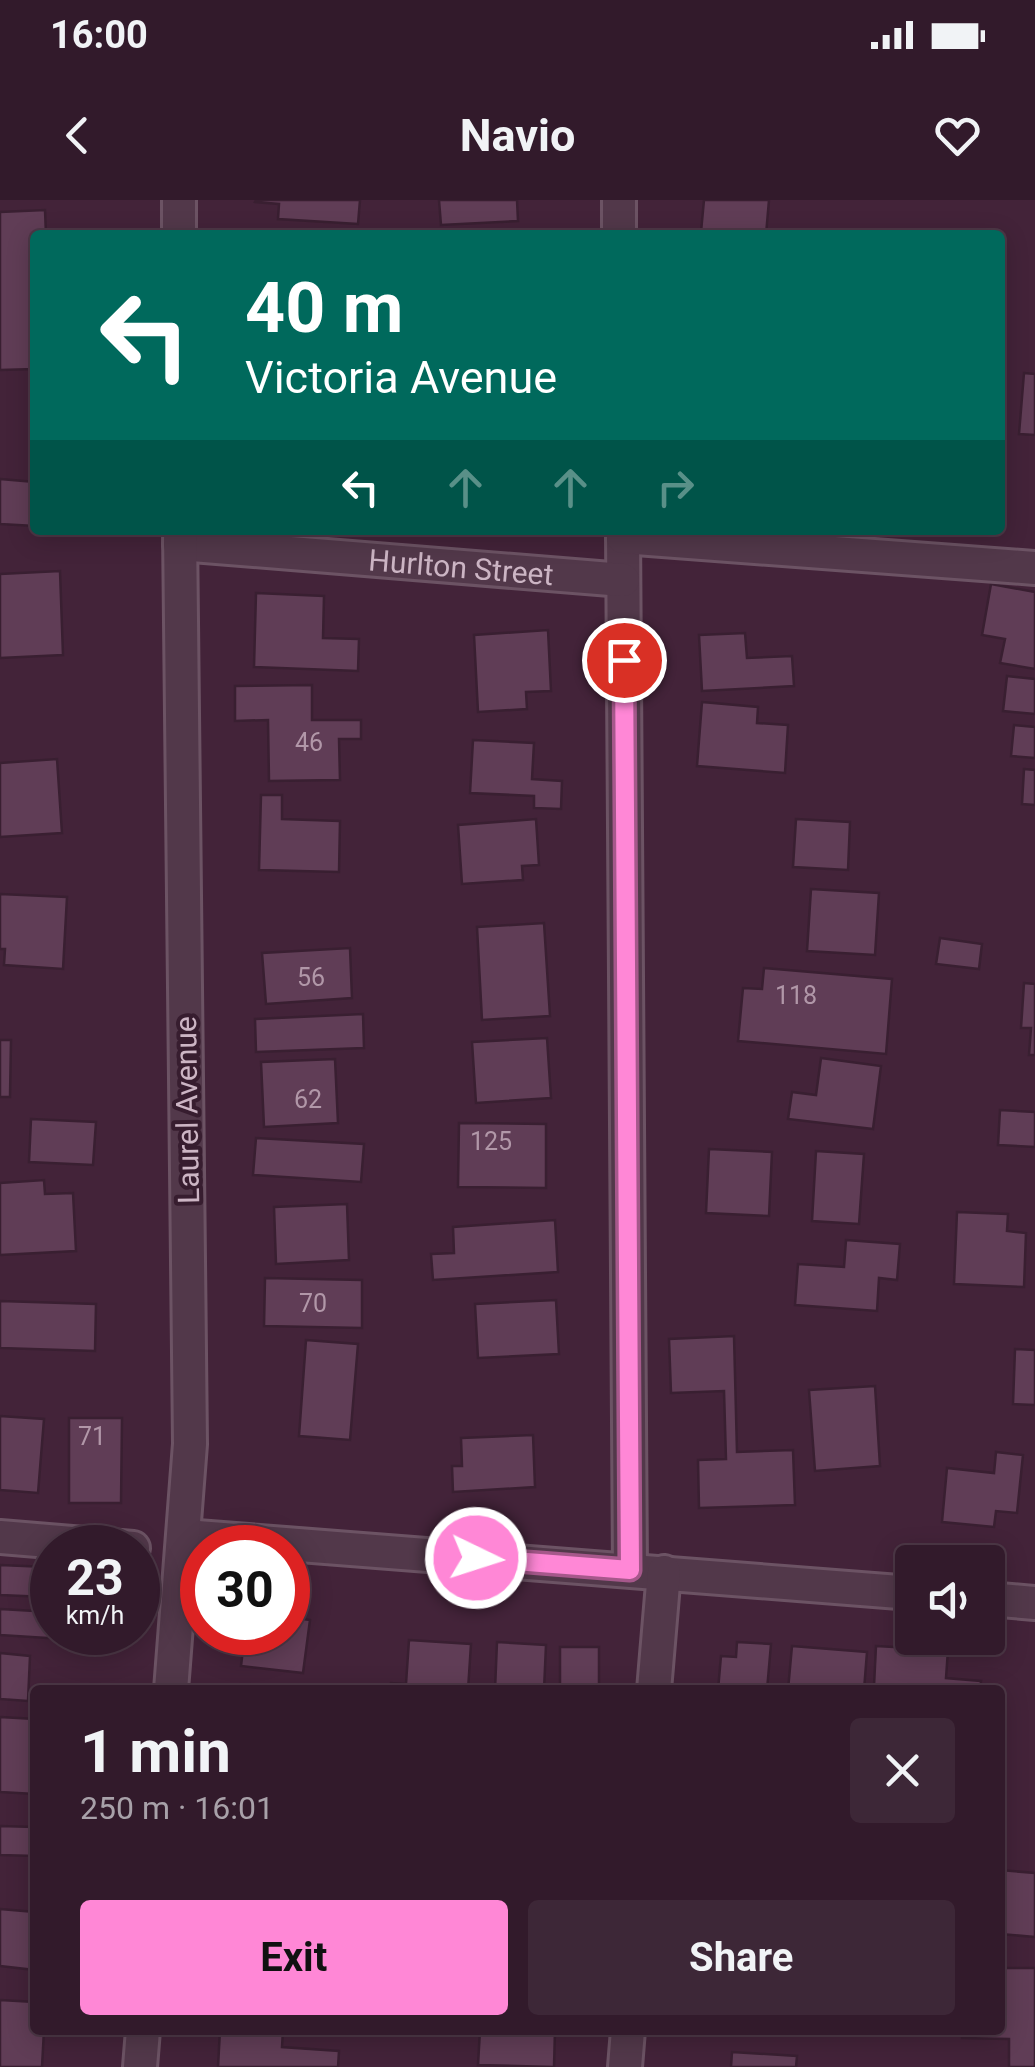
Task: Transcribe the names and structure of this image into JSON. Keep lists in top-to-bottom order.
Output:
{
  "streets": {
    "street": ["Hurlton Street", "Laurel Avenue"]
  },
  "crossings": [
    ["Hurlton Street", "Laurel Avenue"]
  ],
  "house_numbers": [
    "46",
    "56",
    "118",
    "62",
    "125",
    "70",
    "71"
  ],
  "page": {
    "status": "16:00",
    "header": "Navio",
    "turn": ["40 m", "Victoria Avenue"],
    "speed": "23 km/h",
    "limit": "30",
    "heading": ["1 min", "250 m · 16:01"],
    "buttons": ["Exit", "Share"]
  }
}
